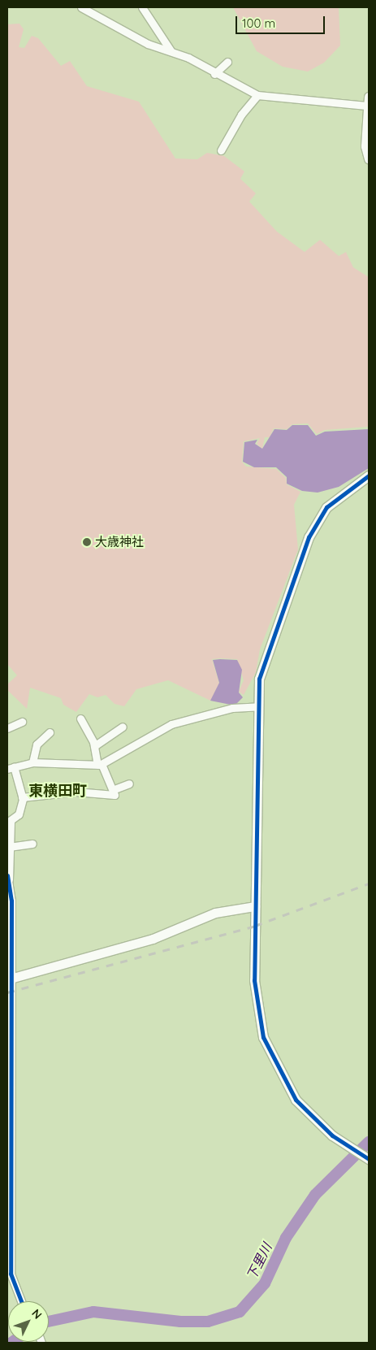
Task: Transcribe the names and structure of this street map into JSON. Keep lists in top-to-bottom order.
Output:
{
  "districts": ["東横田町"],
  "water": ["下里川"],
  "places": ["大歳神社"],
  "scale_bar": "100 m",
  "north": "top right"
}
